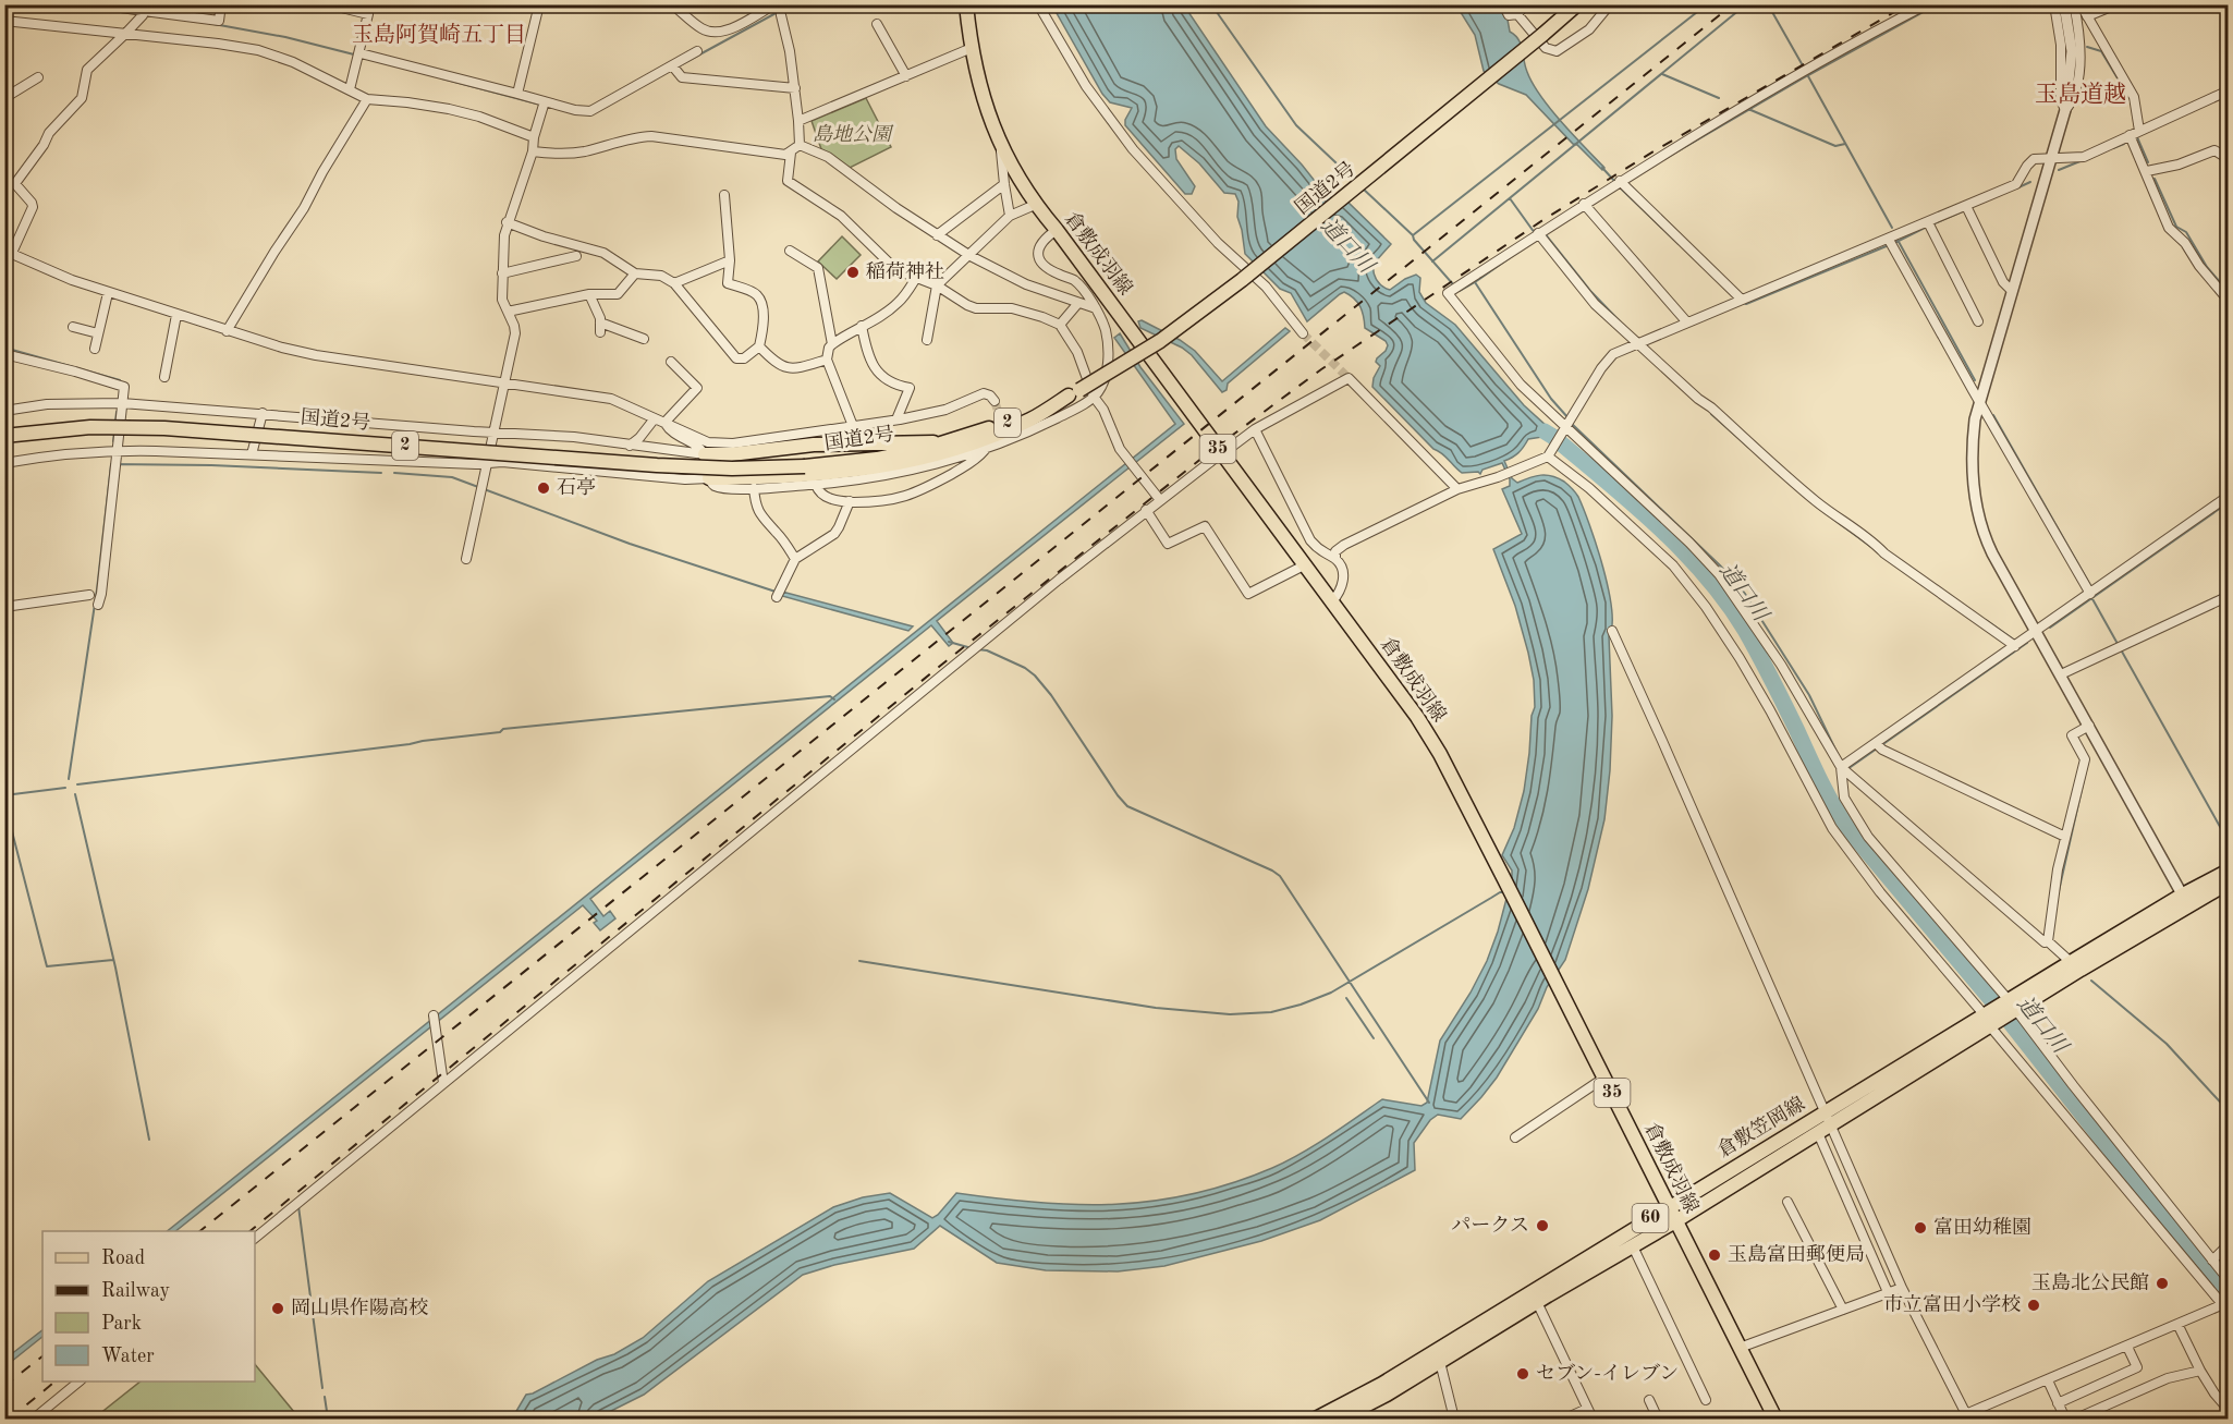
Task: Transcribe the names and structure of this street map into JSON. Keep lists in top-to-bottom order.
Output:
{
  "streets": {
    "main road": [
      "国道2号",
      "倉敷成羽線",
      "2",
      "35",
      "倉敷笠岡線",
      "60"
    ]
  },
  "crossings": [
    ["倉敷成羽線", "倉敷笠岡線"]
  ],
  "districts": ["玉島阿賀崎五丁目", "玉島道越"],
  "water": ["道口川"],
  "parks": ["島地公園"],
  "places": [
    "稲荷神社",
    "石亭",
    "パークス",
    "富田幼稚園",
    "玉島富田郵便局",
    "玉島北公民館",
    "市立富田小学校",
    "岡山県作陽高校",
    "セブン-イレブン"
  ],
  "legend": [
    "Road",
    "Railway",
    "Park",
    "Water"
  ]
}
